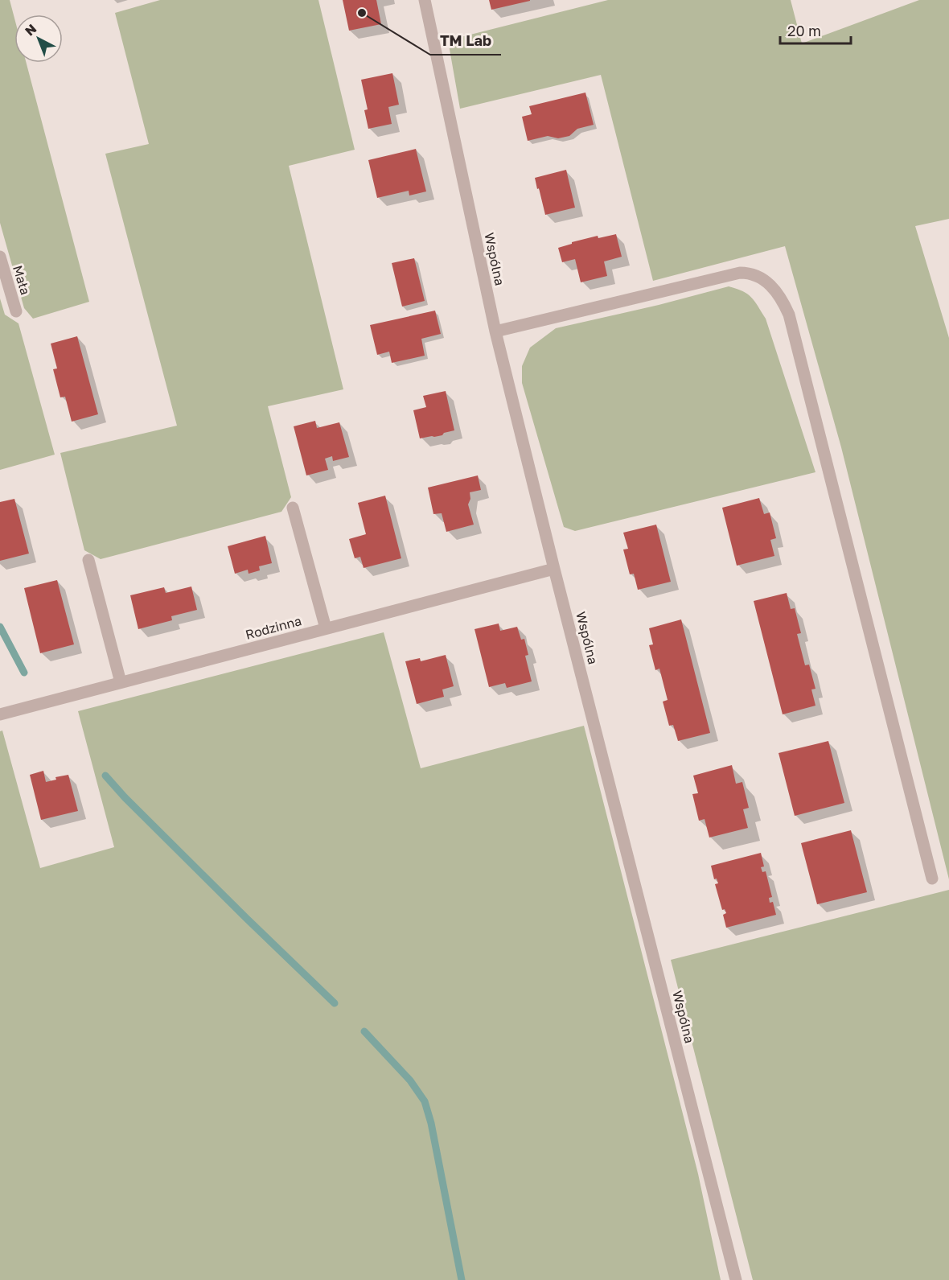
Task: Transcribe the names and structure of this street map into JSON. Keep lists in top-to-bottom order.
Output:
{
  "streets": {
    "street": ["Wspólna", "Mała", "Rodzinna"]
  },
  "crossings": [
    ["Wspólna", "Rodzinna"]
  ],
  "places": ["TM Lab"],
  "scale_bar": "20 m",
  "north": "top left"
}
